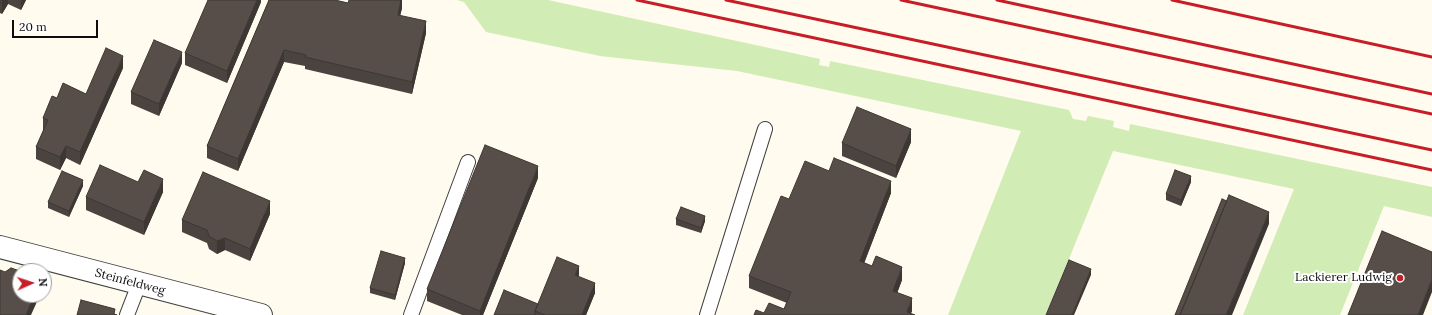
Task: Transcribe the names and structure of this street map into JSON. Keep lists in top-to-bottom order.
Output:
{
  "streets": {
    "street": ["Steinfeldweg"]
  },
  "places": ["Lackierer Ludwig"],
  "scale_bar": "20 m",
  "north": "right"
}
